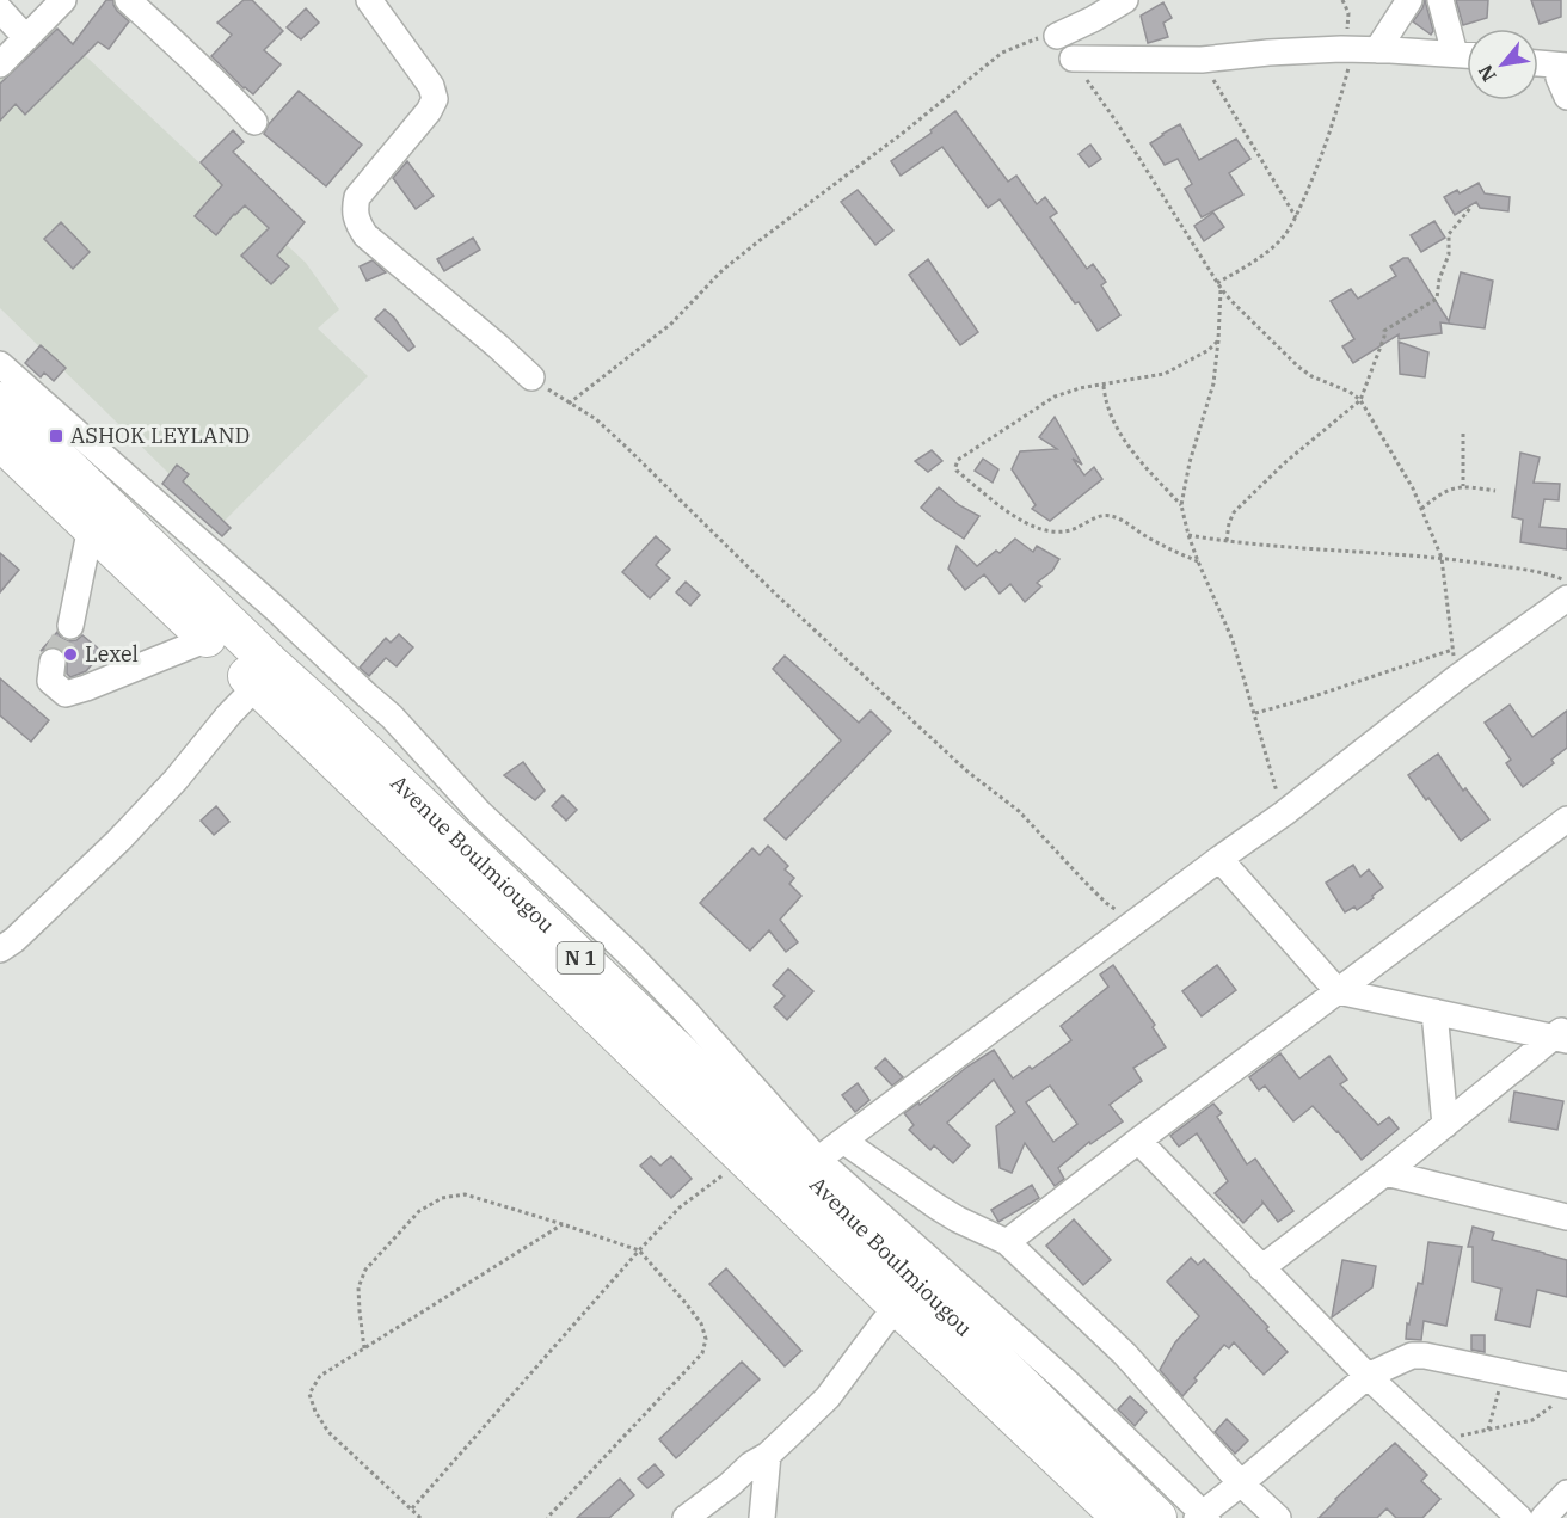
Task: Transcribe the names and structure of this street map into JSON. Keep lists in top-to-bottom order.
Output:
{
  "streets": {
    "highway": ["Avenue Boulmiougou", "N 1"]
  },
  "places": {
    "transit": ["ASHOK LEYLAND"],
    "other": ["Lexel"]
  },
  "north": "bottom left"
}
